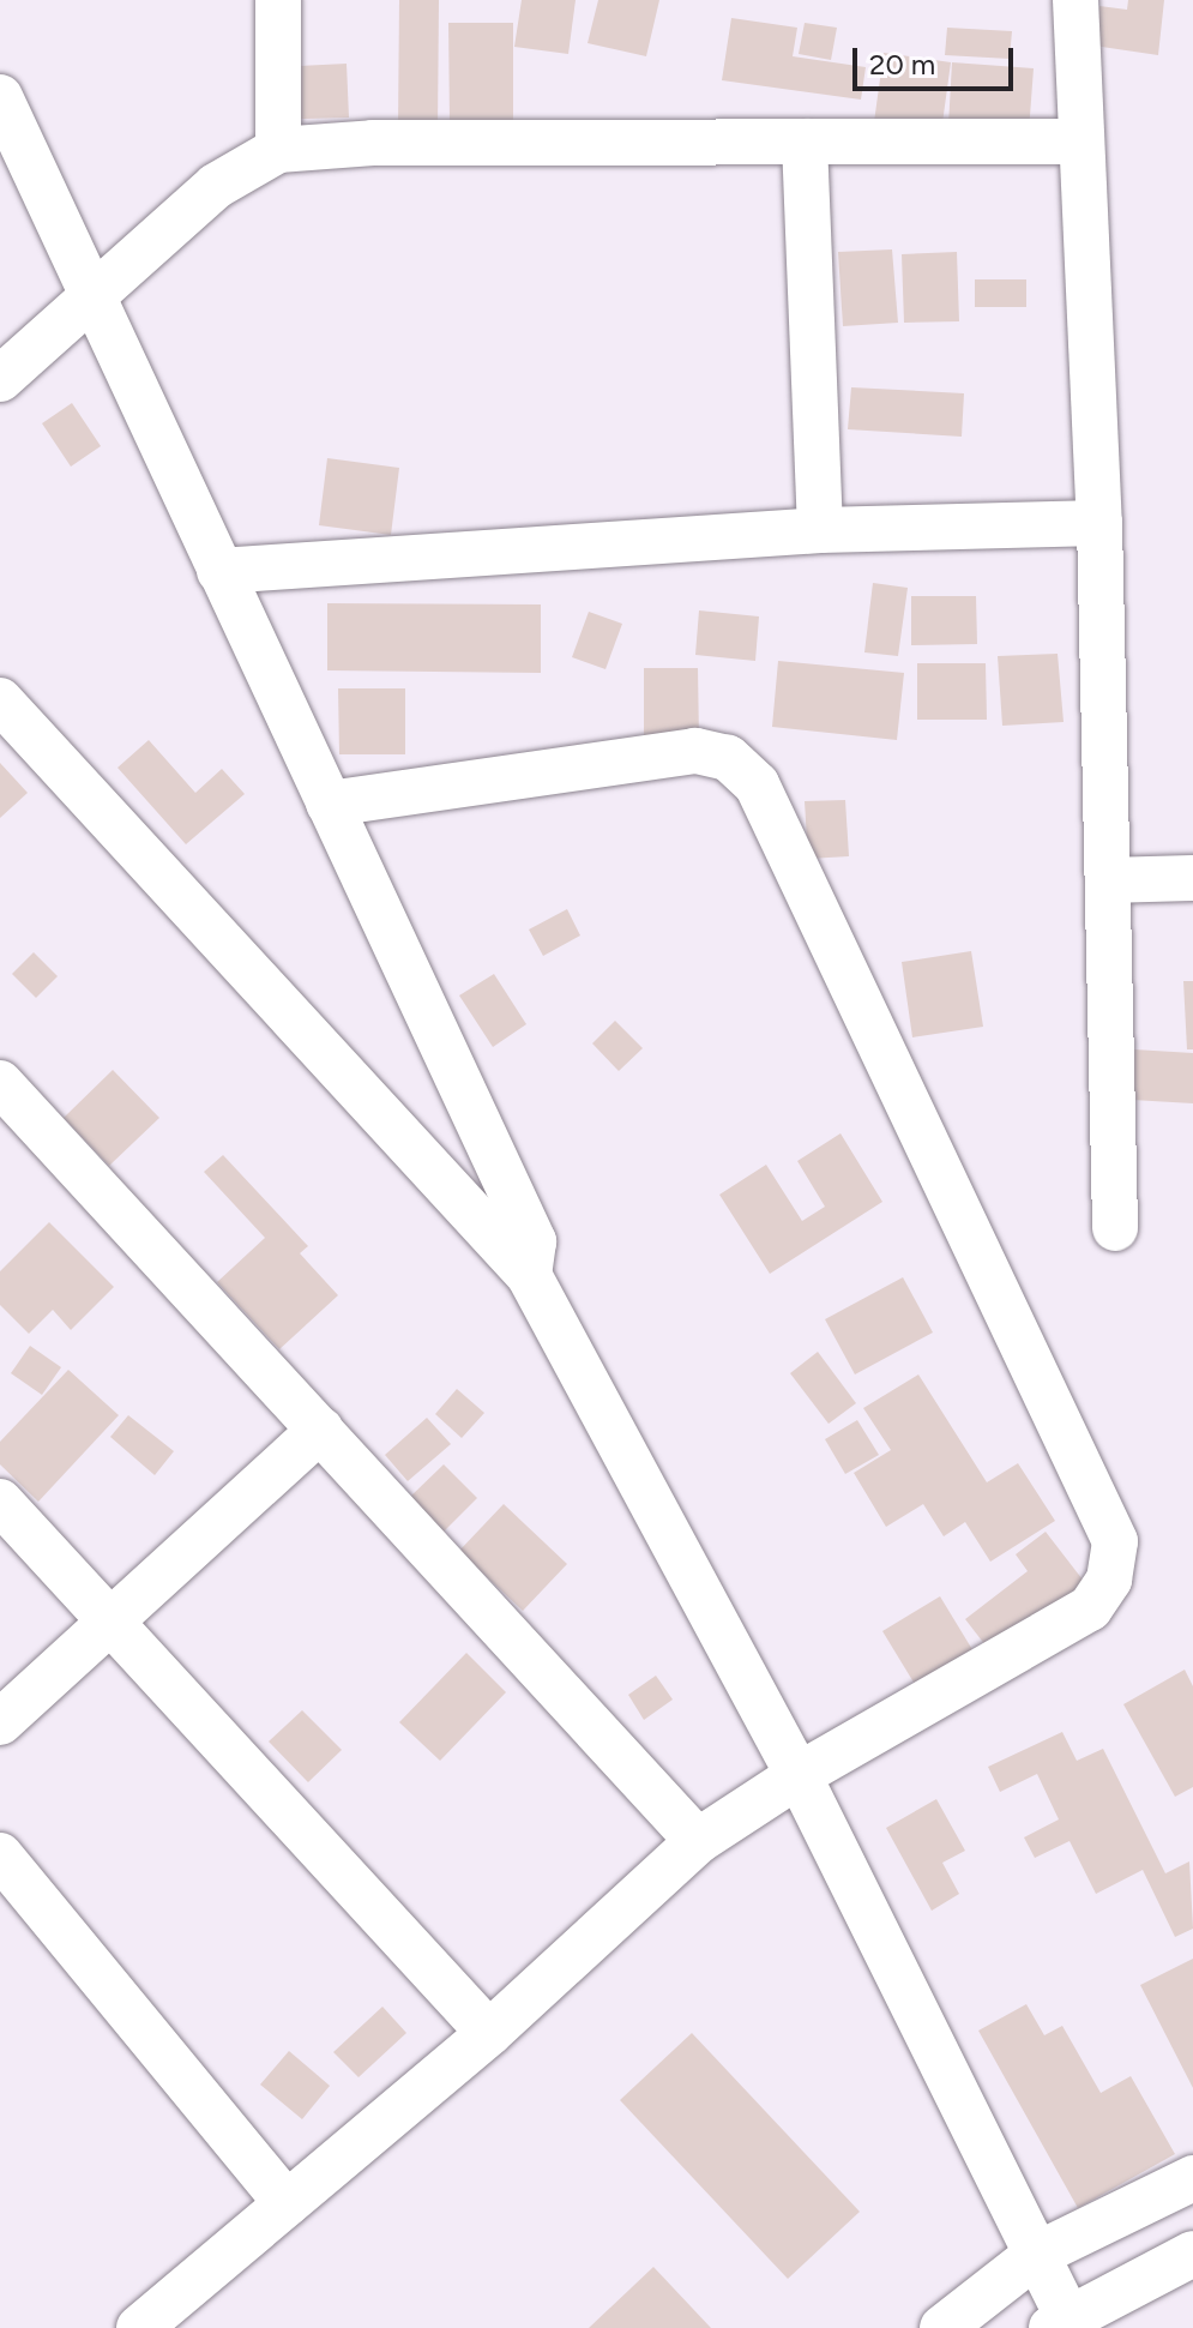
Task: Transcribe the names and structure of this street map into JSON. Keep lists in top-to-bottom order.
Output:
{
  "scale_bar": "20 m"
}
